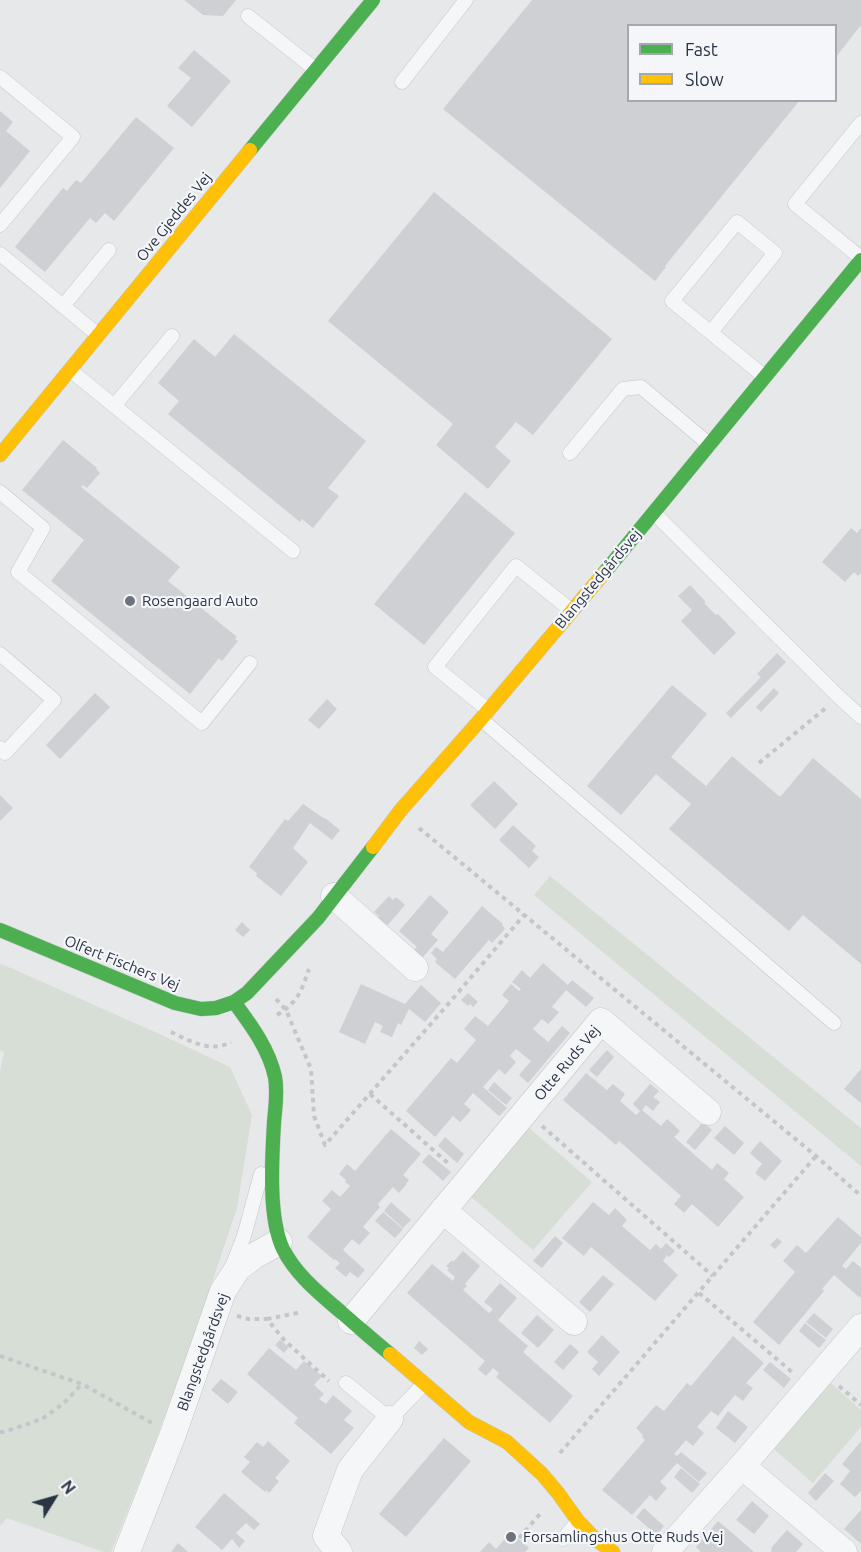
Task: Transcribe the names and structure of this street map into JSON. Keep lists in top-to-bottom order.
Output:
{
  "streets": {
    "street": [
      "Ove Gjeddes Vej",
      "Blangstedgårdsvej",
      "Olfert Fischers Vej",
      "Otte Ruds Vej"
    ]
  },
  "crossings": [
    ["Blangstedgårdsvej", "Olfert Fischers Vej"]
  ],
  "places": ["Rosengaard Auto", "Forsamlingshus Otte Ruds Vej"],
  "legend": ["Fast", "Slow"],
  "north": "top right"
}
